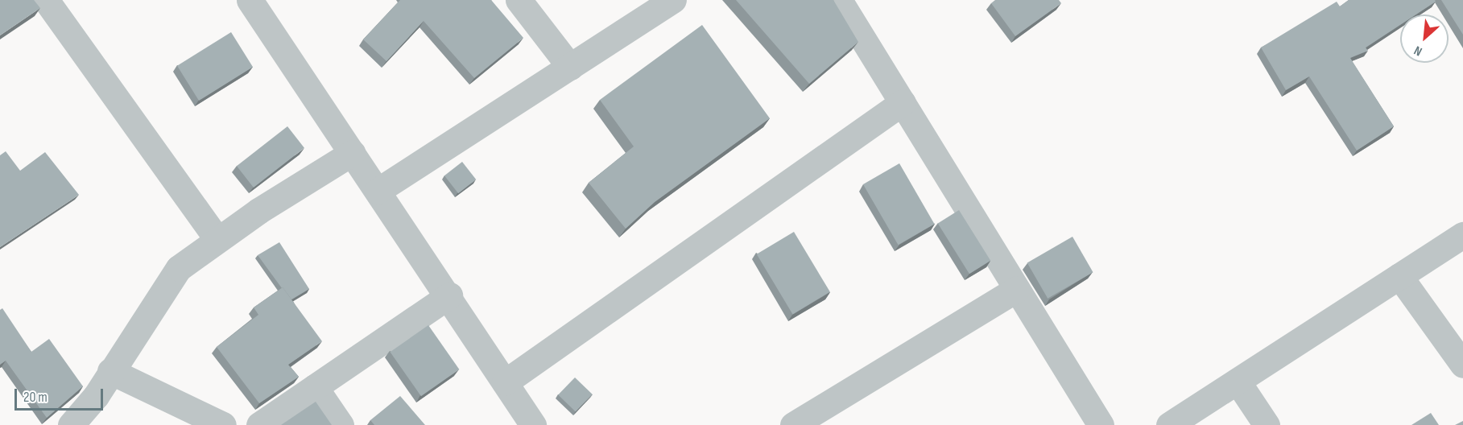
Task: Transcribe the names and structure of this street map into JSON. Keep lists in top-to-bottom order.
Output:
{
  "scale_bar": "20 m",
  "north": "bottom left"
}
